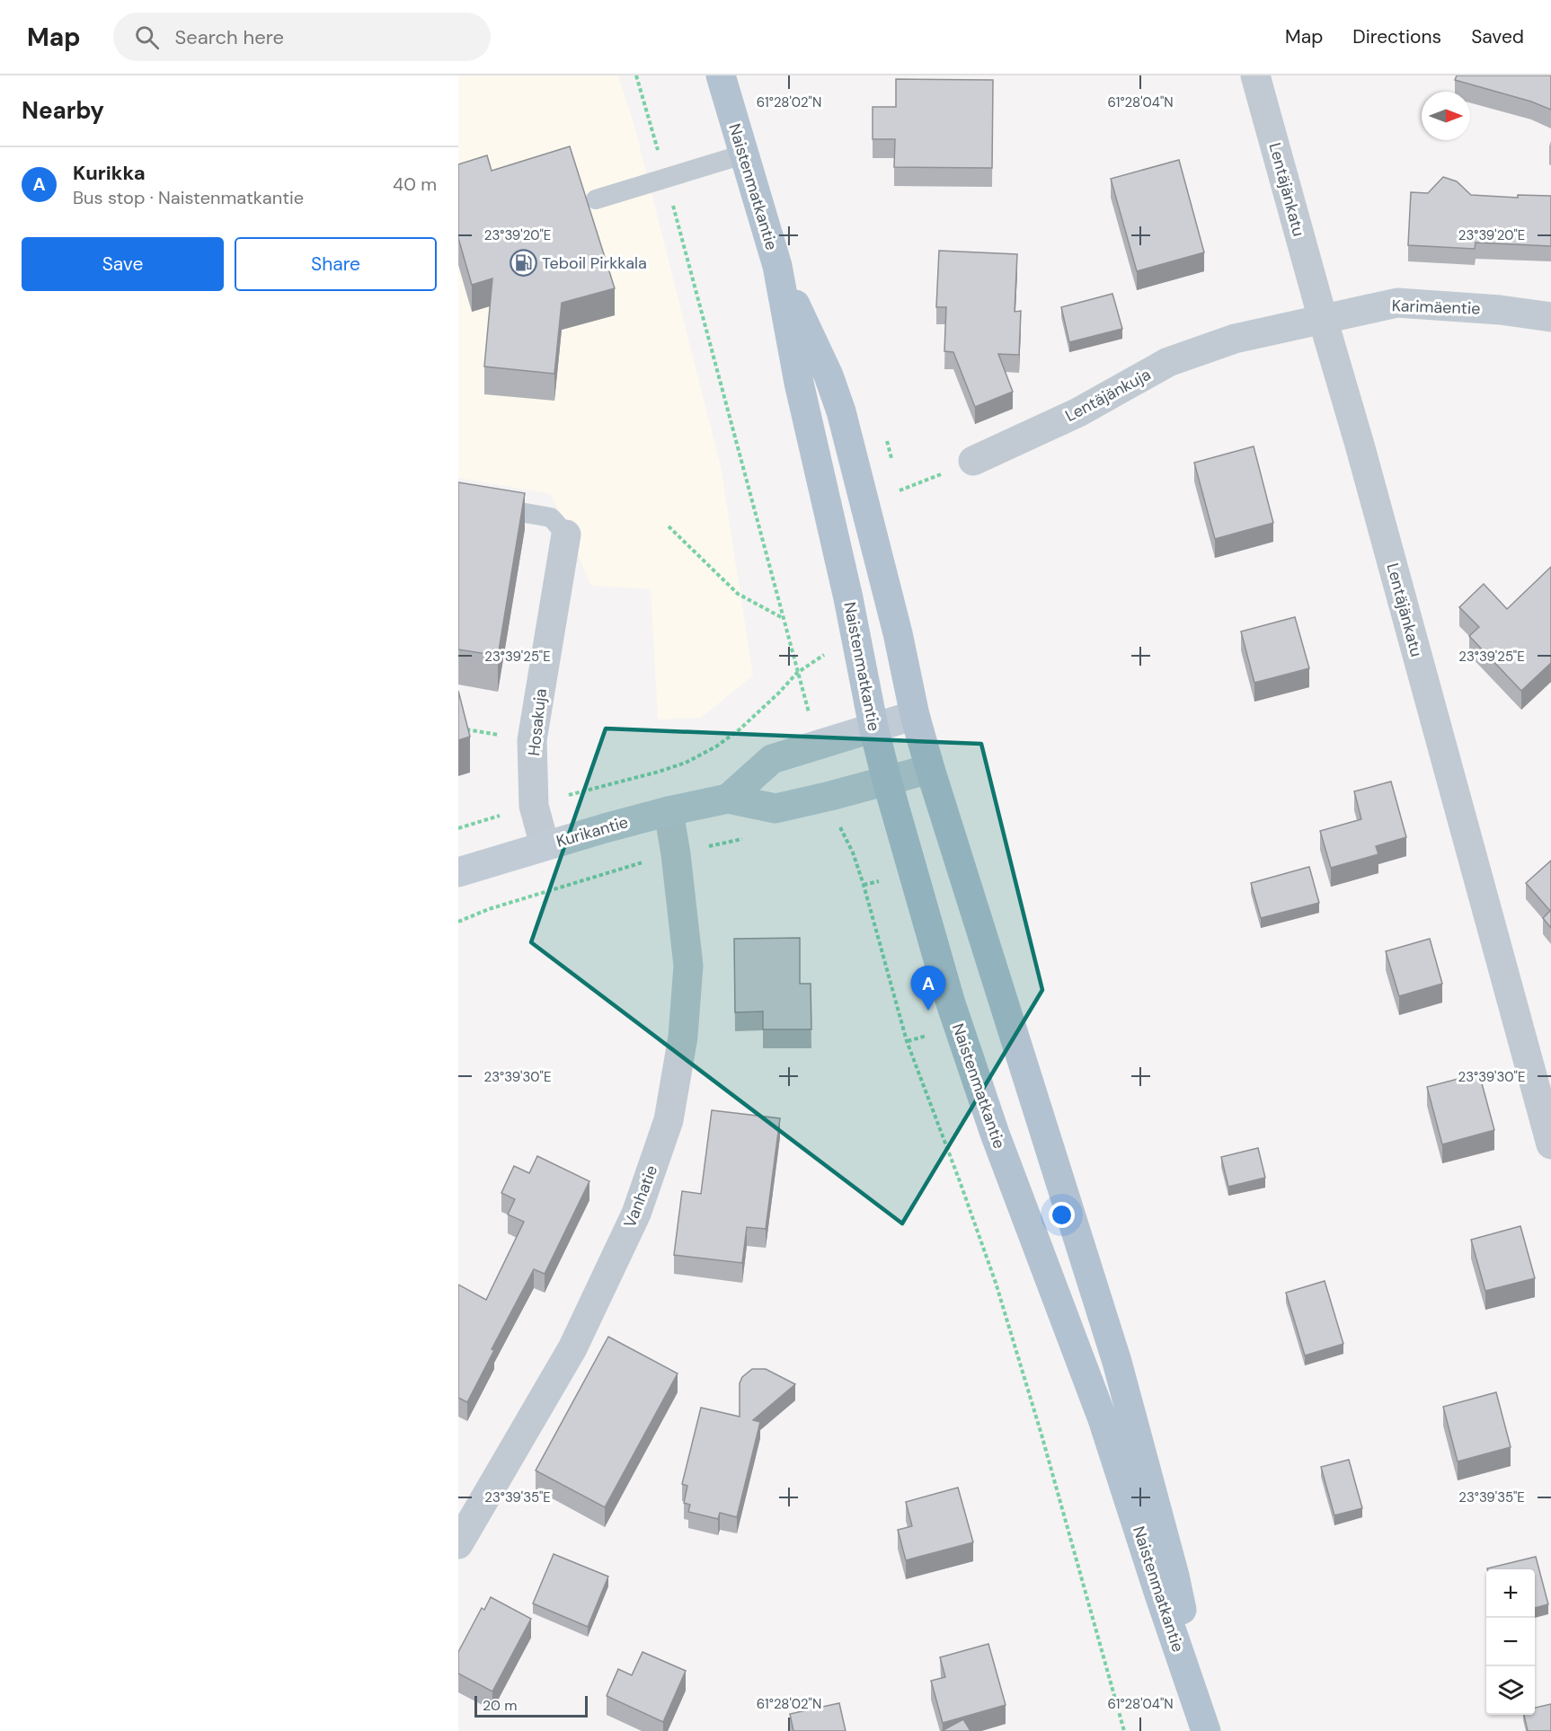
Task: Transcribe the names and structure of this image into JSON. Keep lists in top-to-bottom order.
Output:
{
  "streets": {
    "main road": ["Naistenmatkantie", "Kurikantie"],
    "street": [
      "Lentäjänkatu",
      "Karimäentie",
      "Lentäjänkuja",
      "Hosakuja",
      "Vanhatie"
    ]
  },
  "crossings": [
    ["Naistenmatkantie", "Kurikantie"],
    ["Lentäjänkatu", "Karimäentie"],
    ["Lentäjänkatu", "Lentäjänkuja"],
    ["Karimäentie", "Lentäjänkuja"],
    ["Hosakuja", "Kurikantie"],
    ["Kurikantie", "Vanhatie"]
  ],
  "places": {
    "fuel station": ["Teboil Pirkkala"]
  },
  "scale_bar": "20 m",
  "north": "right",
  "page": {
    "header": "Map",
    "search": "Search here",
    "nav": ["Map", "Directions", "Saved"],
    "heading": "Nearby",
    "list": [
      {
        "mark": "A",
        "name": "Kurikka",
        "note": "Bus stop · Naistenmatkantie",
        "value": "40 m"
      }
    ],
    "buttons": ["Save", "Share"],
    "pins": "A",
    "map_buttons": ["+", "−"],
    "scale": "20 m"
  },
  "coordinates": [
    "61°28'02\"N",
    "61°28'04\"N",
    "23°39'20\"E",
    "23°39'25\"E",
    "23°39'30\"E",
    "23°39'35\"E"
  ]
}
